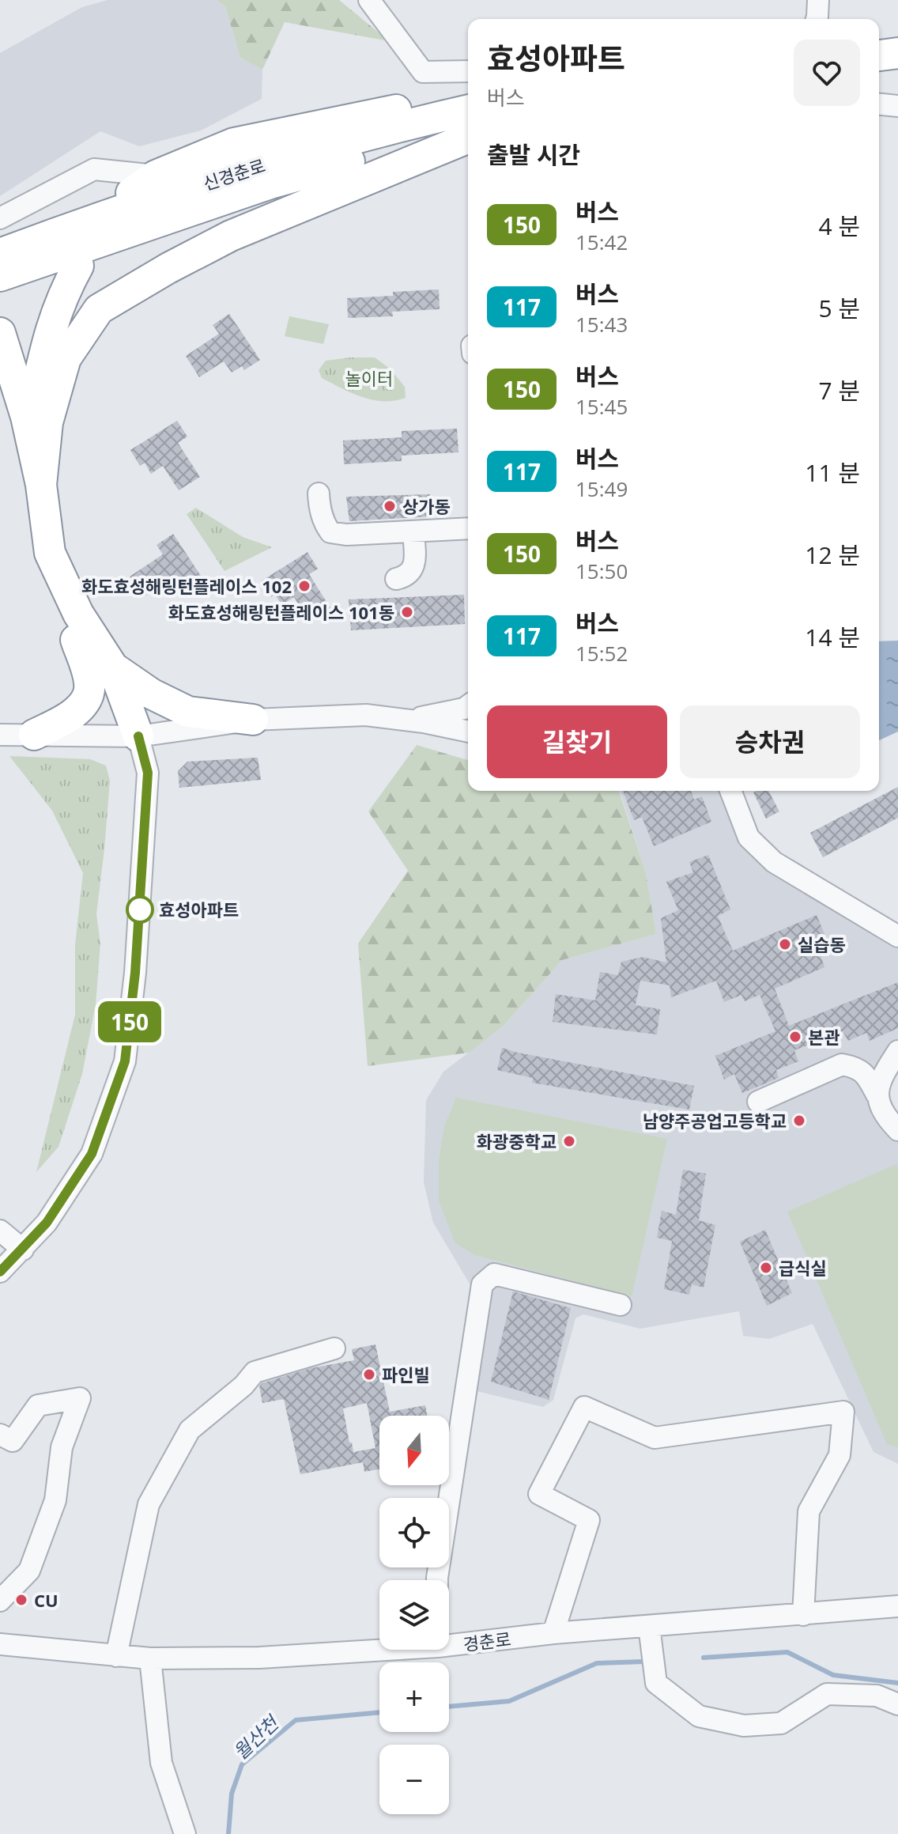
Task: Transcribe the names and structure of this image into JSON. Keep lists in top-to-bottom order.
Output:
{
  "streets": {
    "highway": ["신경춘로"],
    "street": ["경춘로"]
  },
  "water": ["월산천"],
  "parks": ["놀이터"],
  "places": [
    "상가동",
    "화도효성해링턴플레이스 102",
    "화도효성해링턴플레이스 101동",
    "효성아파트",
    "실습동",
    "본관",
    "남양주공업고등학교",
    "화광중학교",
    "급식실",
    "파인빌",
    "CU"
  ],
  "lines": ["bus line 150"],
  "north": "bottom",
  "page": {
    "on_map": "150",
    "heading": [
      ["효성아파트", "버스"],
      "출발 시간"
    ],
    "list": [
      {
        "mark": "150",
        "name": "버스",
        "note": "15:42",
        "value": "4 분"
      },
      {
        "mark": "117",
        "name": "버스",
        "note": "15:43",
        "value": "5 분"
      },
      {
        "mark": "150",
        "name": "버스",
        "note": "15:45",
        "value": "7 분"
      },
      {
        "mark": "117",
        "name": "버스",
        "note": "15:49",
        "value": "11 분"
      },
      {
        "mark": "150",
        "name": "버스",
        "note": "15:50",
        "value": "12 분"
      },
      {
        "mark": "117",
        "name": "버스",
        "note": "15:52",
        "value": "14 분"
      }
    ],
    "buttons": ["길찾기", "승차권"],
    "map_buttons": ["+", "−"]
  }
}
